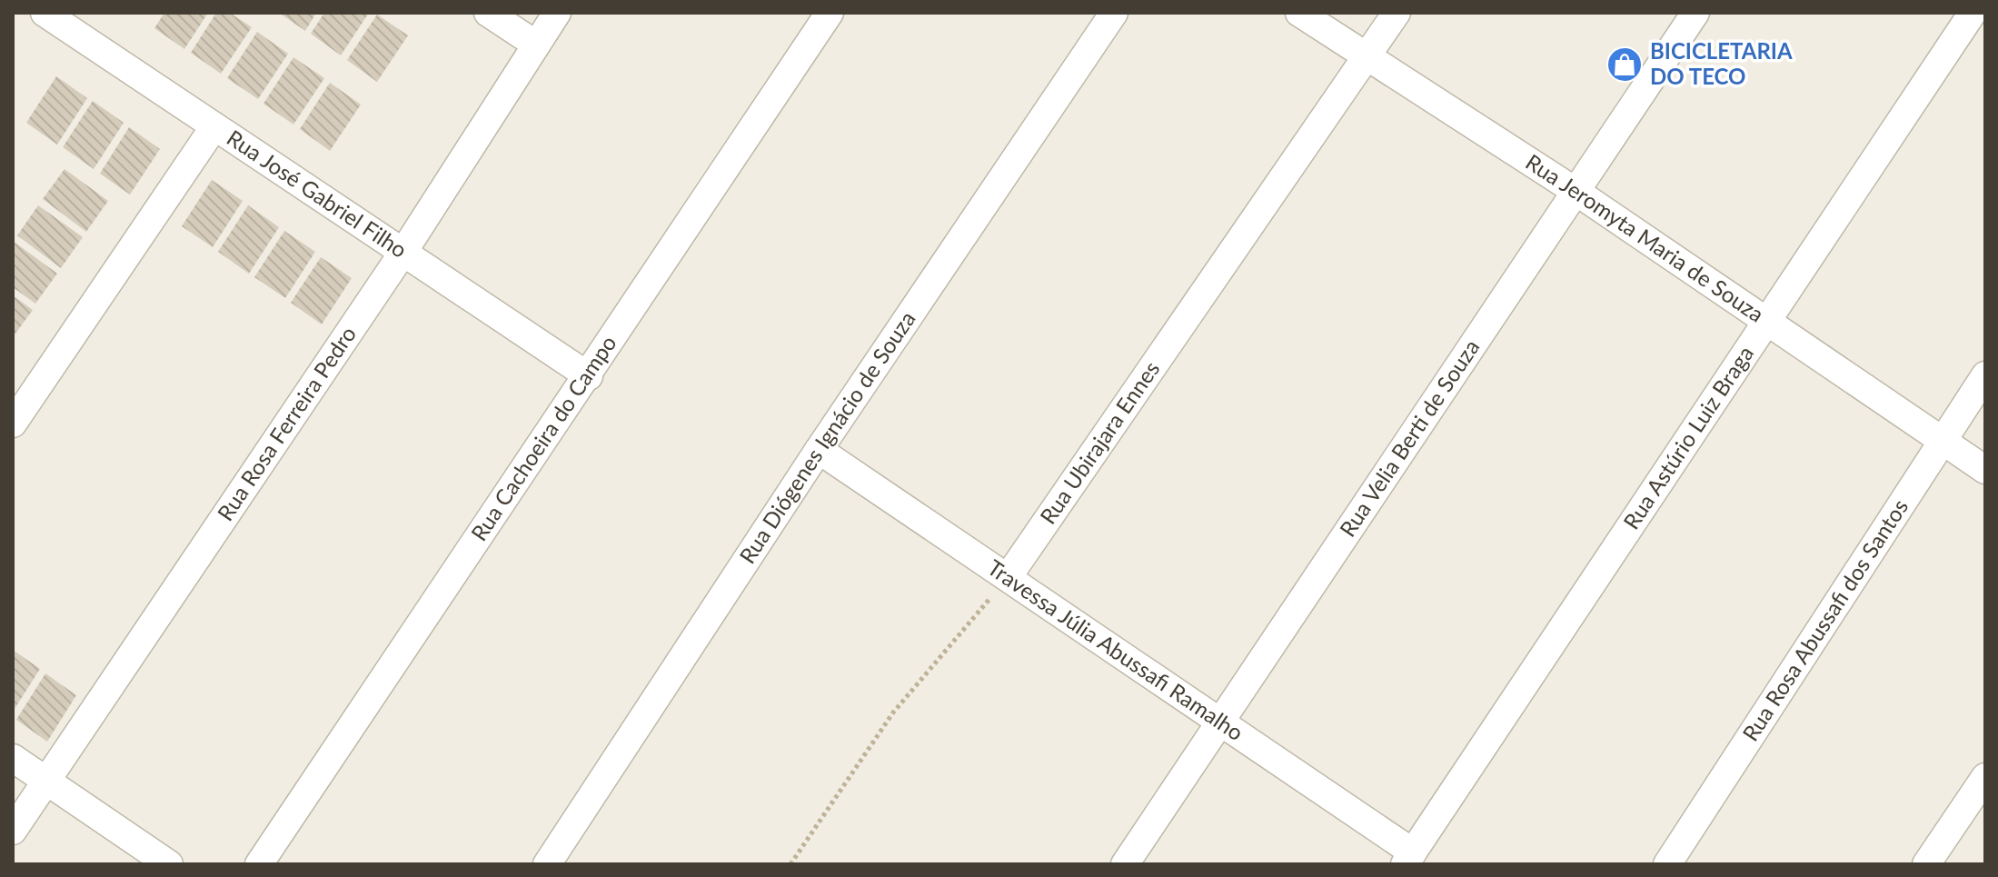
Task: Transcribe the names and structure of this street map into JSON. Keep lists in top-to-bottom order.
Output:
{
  "streets": {
    "street": [
      "Rua José Gabriel Filho",
      "Rua Jeromyta Maria de Souza",
      "Rua Rosa Ferreira Pedro",
      "Rua Diógenes Ignácio de Souza",
      "Rua Velia Berti de Souza",
      "Rua Cachoeira do Campo",
      "Rua Astúrio Luiz Braga",
      "Rua Ubirajara Ennes",
      "Rua Rosa Abussafi dos Santos",
      "Travessa Júlia Abussafi Ramalho"
    ]
  },
  "crossings": [
    ["Rua José Gabriel Filho", "Rua Rosa Ferreira Pedro"],
    ["Rua José Gabriel Filho", "Rua Cachoeira do Campo"],
    ["Rua Jeromyta Maria de Souza", "Rua Velia Berti de Souza"],
    ["Rua Jeromyta Maria de Souza", "Rua Astúrio Luiz Braga"],
    ["Rua Jeromyta Maria de Souza", "Rua Ubirajara Ennes"],
    ["Rua Jeromyta Maria de Souza", "Rua Rosa Abussafi dos Santos"],
    ["Rua Diógenes Ignácio de Souza", "Travessa Júlia Abussafi Ramalho"],
    ["Rua Velia Berti de Souza", "Travessa Júlia Abussafi Ramalho"],
    ["Rua Astúrio Luiz Braga", "Travessa Júlia Abussafi Ramalho"],
    ["Rua Ubirajara Ennes", "Travessa Júlia Abussafi Ramalho"]
  ],
  "places": {
    "shop": ["BICICLETARIA DO TECO"]
  }
}
